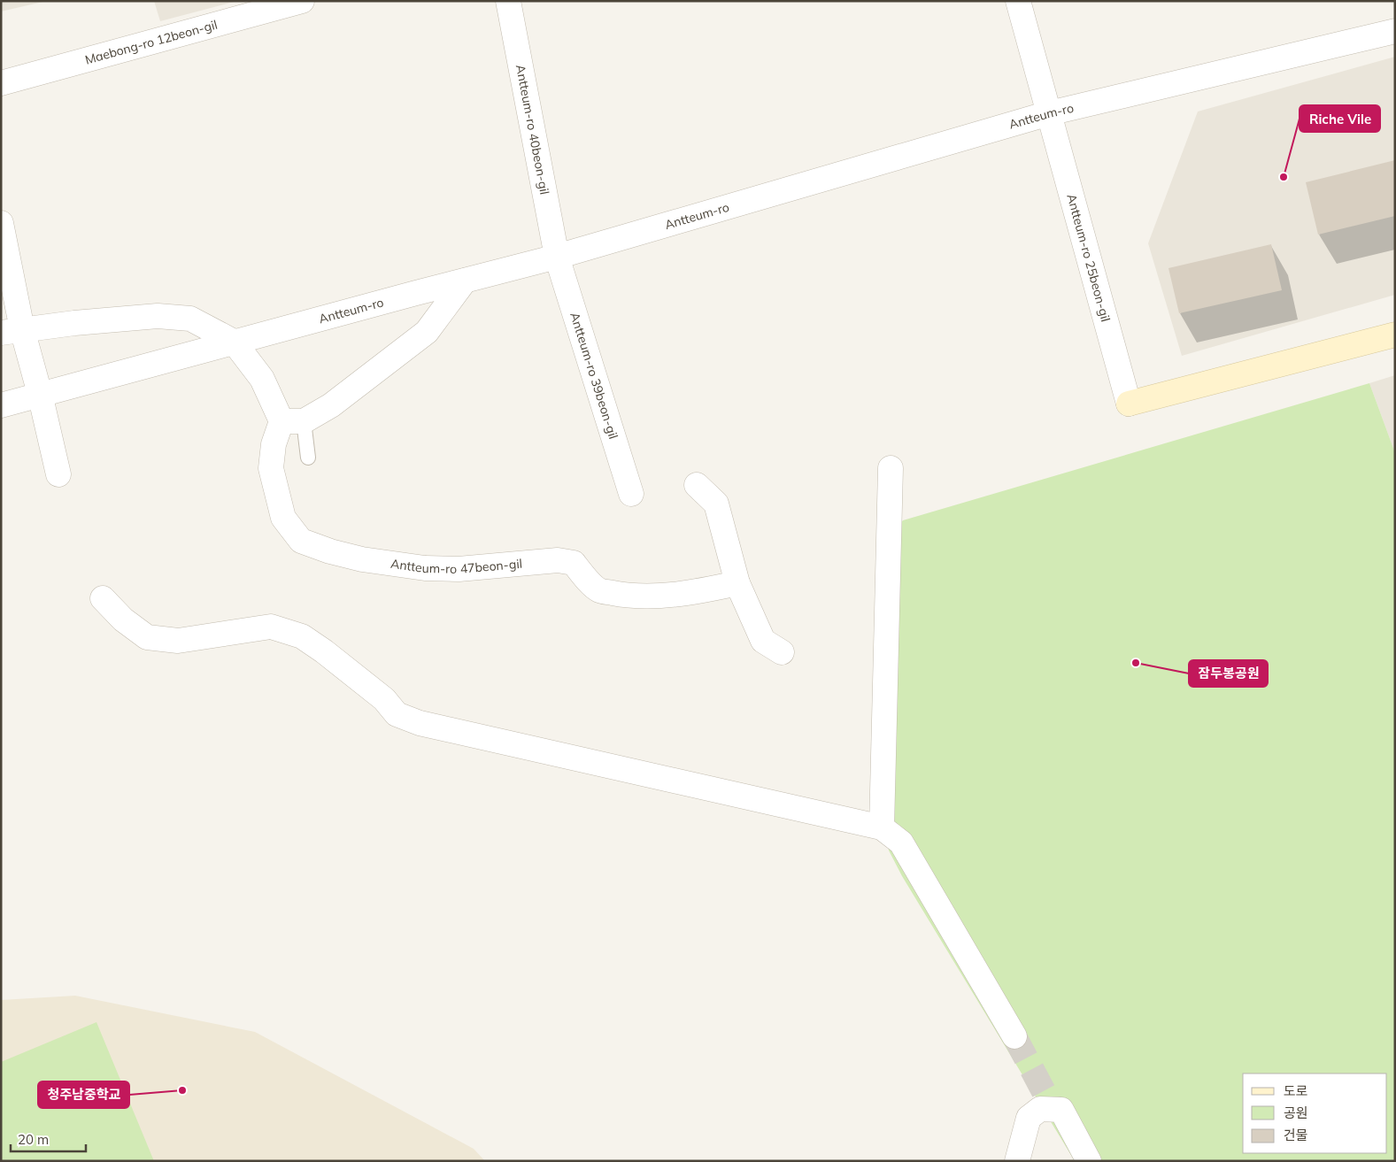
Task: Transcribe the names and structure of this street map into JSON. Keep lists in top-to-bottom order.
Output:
{
  "streets": {
    "street": [
      "Maebong-ro 12beon-gil",
      "Antteum-ro",
      "Antteum-ro 40beon-gil",
      "Antteum-ro 25beon-gil",
      "Antteum-ro 39beon-gil",
      "Antteum-ro 47beon-gil"
    ]
  },
  "crossings": [
    ["Antteum-ro", "Antteum-ro 40beon-gil"],
    ["Antteum-ro", "Antteum-ro 25beon-gil"],
    ["Antteum-ro", "Antteum-ro 39beon-gil"],
    ["Antteum-ro 40beon-gil", "Antteum-ro 39beon-gil"]
  ],
  "places": ["Riche Vile", "잠두봉공원", "청주남중학교"],
  "legend": ["도로", "공원", "건물"],
  "scale_bar": "20 m"
}
